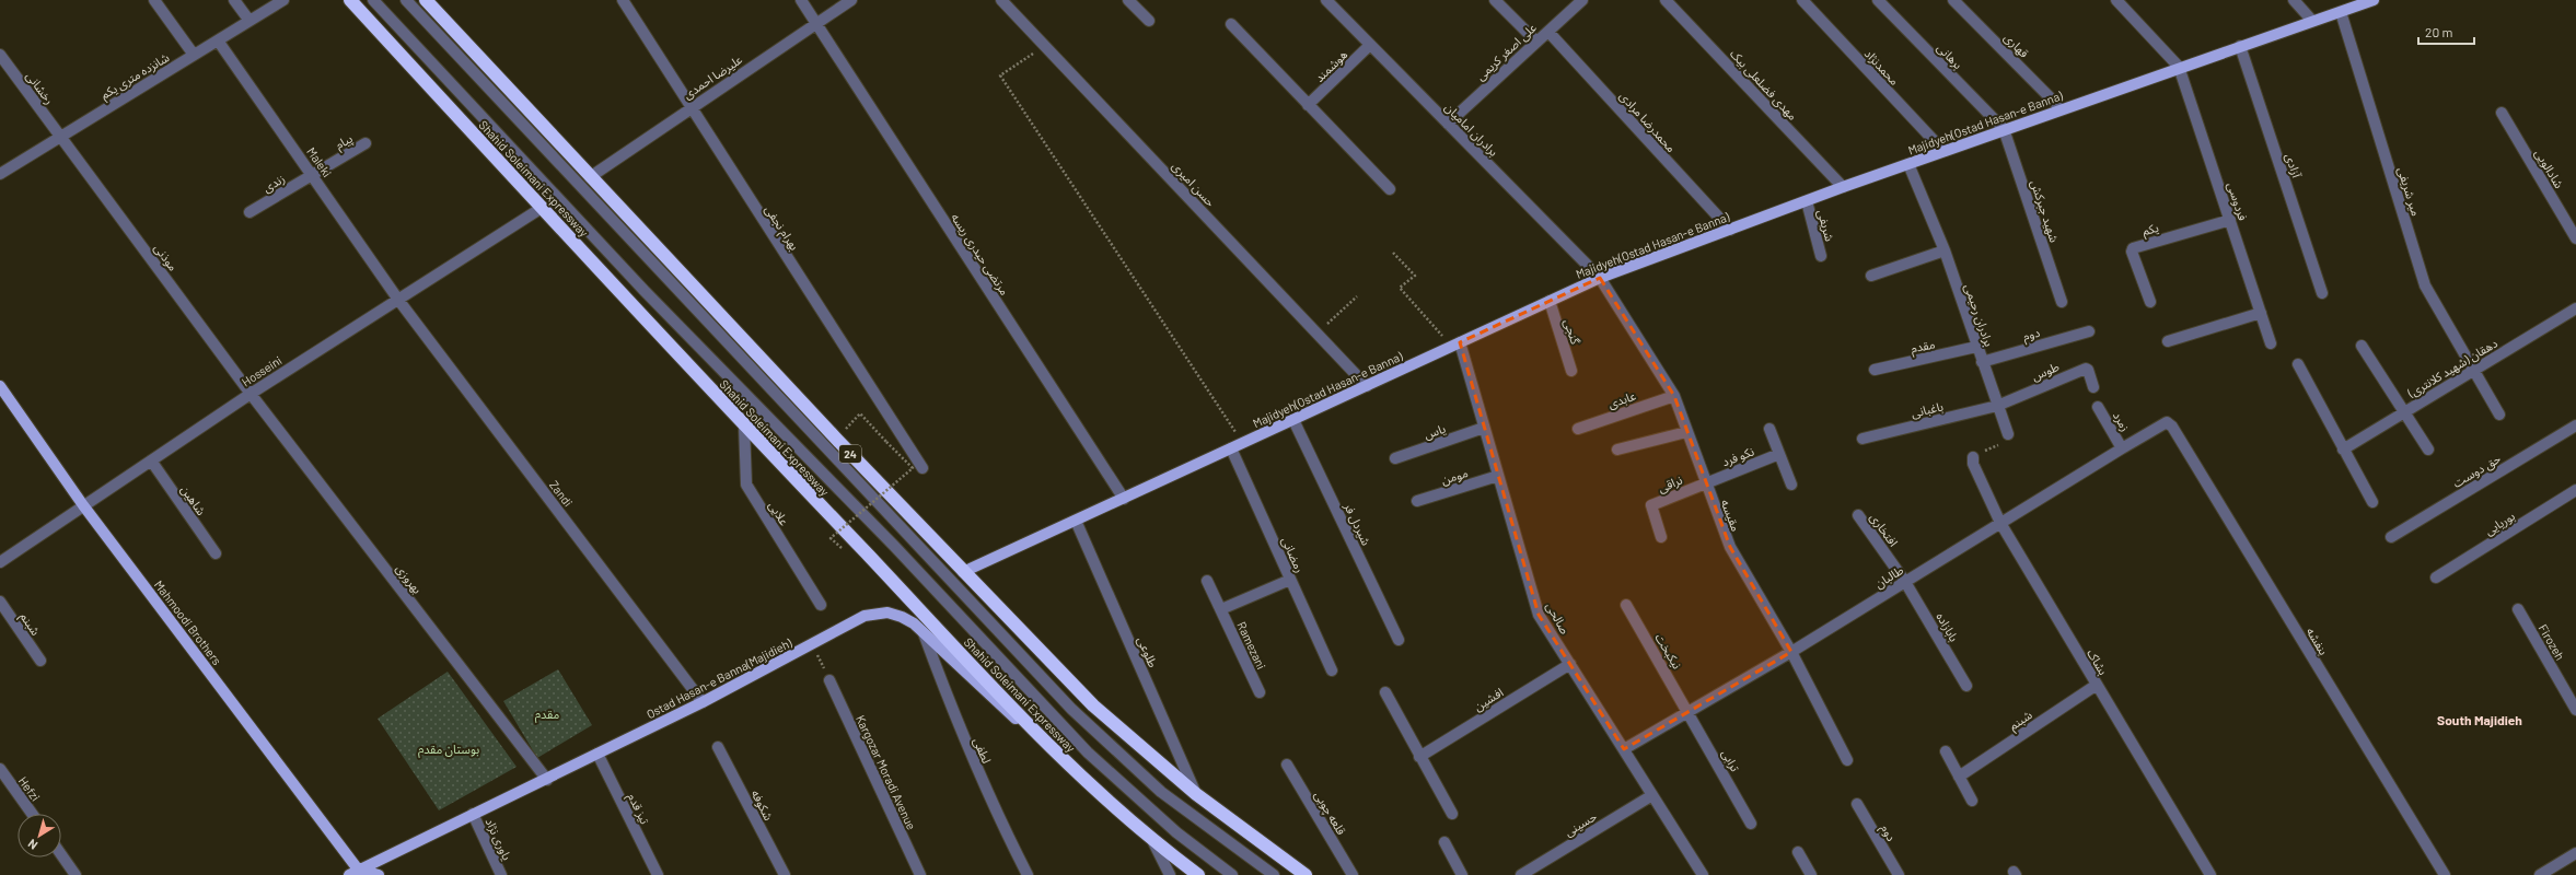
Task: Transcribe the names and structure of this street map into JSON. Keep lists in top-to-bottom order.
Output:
{
  "streets": {
    "highway": ["Shahid Soleimani Expressway", "24"],
    "main road": ["Majidyeh(Ostad Hasan-e Banna)", "Mahmoodi Brothers", "Ostad Hasan-e Banna(Majidieh)"],
    "street": [
      "قهاری",
      "علی اصغر کریمی",
      "برهانی",
      "هوشمند",
      "محمدنژاد",
      "شانزده متری یکم",
      "علیرضا احمدی",
      "مهدی فضلعلی بیک",
      "رخشانی",
      "محمدرضا مرادی",
      "برادران امامیان",
      "پیام",
      "Maleki",
      "آزادی",
      "شادالویی",
      "زندی",
      "حسن امیری",
      "میر شریفی",
      "فردوسی",
      "شهید جبرکش",
      "شریفی",
      "بهرام نجفی",
      "یکم",
      "مرتضی حیدری ریسه",
      "موذنی",
      "برادران رحیمی",
      "گنجی",
      "دوم",
      "مقدم",
      "دهقان (شهید کلانتری)",
      "Hosseini",
      "طوس",
      "عابدی",
      "باغبانی",
      "زمرد",
      "یاس",
      "نکو فرد",
      "حق دوست",
      "مومن",
      "نراقی",
      "Zandi",
      "شاهین",
      "علایی",
      "مقیسه",
      "بوریایی",
      "شیردل فر",
      "افتخاری",
      "رمضانی",
      "طالبان",
      "بهروزی",
      "صالحی",
      "شبنم",
      "بابازاده",
      "بنفشه",
      "Firozeh",
      "Ramezani",
      "نیکبخت",
      "طلوعی",
      "بشاک",
      "افشین",
      "لطفی",
      "ترابی",
      "Kargozar Moradi Avenue",
      "Hefzi",
      "شکوفه",
      "تیز قدم",
      "قلعه چوبی",
      "حسینی",
      "یاوری نژاد"
    ]
  },
  "crossings": [
    ["قهاری", "Majidyeh(Ostad Hasan-e Banna)"],
    ["علی اصغر کریمی", "محمدرضا مرادی"],
    ["علی اصغر کریمی", "برادران امامیان"],
    ["برهانی", "Majidyeh(Ostad Hasan-e Banna)"],
    ["برهانی", "شهید جبرکش"],
    ["هوشمند", "برادران امامیان"],
    ["محمدنژاد", "Majidyeh(Ostad Hasan-e Banna)"],
    ["شانزده متری یکم", "رخشانی"],
    ["شانزده متری یکم", "Maleki"],
    ["شانزده متری یکم", "موذنی"],
    ["علیرضا احمدی", "بهرام نجفی"],
    ["علیرضا احمدی", "مرتضی حیدری ریسه"],
    ["علیرضا احمدی", "24"],
    ["مهدی فضلعلی بیک", "Majidyeh(Ostad Hasan-e Banna)"],
    ["رخشانی", "موذنی"],
    ["محمدرضا مرادی", "Majidyeh(Ostad Hasan-e Banna)"],
    ["Majidyeh(Ostad Hasan-e Banna)", "برادران امامیان"],
    ["Majidyeh(Ostad Hasan-e Banna)", "آزادی"],
    ["Majidyeh(Ostad Hasan-e Banna)", "حسن امیری"],
    ["Majidyeh(Ostad Hasan-e Banna)", "میر شریفی"],
    ["Majidyeh(Ostad Hasan-e Banna)", "فردوسی"],
    ["Majidyeh(Ostad Hasan-e Banna)", "شهید جبرکش"],
    ["Majidyeh(Ostad Hasan-e Banna)", "شریفی"],
    ["Majidyeh(Ostad Hasan-e Banna)", "مرتضی حیدری ریسه"],
    ["Majidyeh(Ostad Hasan-e Banna)", "برادران رحیمی"],
    ["Majidyeh(Ostad Hasan-e Banna)", "گنجی"],
    ["Majidyeh(Ostad Hasan-e Banna)", "24"],
    ["Majidyeh(Ostad Hasan-e Banna)", "مقیسه"],
    ["Majidyeh(Ostad Hasan-e Banna)", "شیردل فر"],
    ["Majidyeh(Ostad Hasan-e Banna)", "رمضانی"],
    ["Majidyeh(Ostad Hasan-e Banna)", "صالحی"],
    ["Majidyeh(Ostad Hasan-e Banna)", "طلوعی"],
    ["برادران امامیان", "مقیسه"],
    ["پیام", "Maleki"],
    ["پیام", "زندی"],
    ["Maleki", "زندی"],
    ["Maleki", "Hosseini"],
    ["Maleki", "Zandi"],
    ["Shahid Soleimani Expressway", "Hosseini"],
    ["Shahid Soleimani Expressway", "علایی"],
    ["Shahid Soleimani Expressway", "Ostad Hasan-e Banna(Majidieh)"],
    ["میر شریفی", "دهقان (شهید کلانتری)"],
    ["فردوسی", "یکم"],
    ["موذنی", "Hosseini"],
    ["موذنی", "بهروزی"],
    ["برادران رحیمی", "دوم"],
    ["برادران رحیمی", "مقدم"],
    ["برادران رحیمی", "طوس"],
    ["برادران رحیمی", "باغبانی"],
    ["Hosseini", "Zandi"],
    ["Hosseini", "شاهین"],
    ["Hosseini", "بهروزی"],
    ["Hosseini", "Mahmoodi Brothers"],
    ["طوس", "باغبانی"],
    ["عابدی", "مقیسه"],
    ["زمرد", "طالبان"],
    ["یاس", "صالحی"],
    ["24", "طلوعی"],
    ["نکو فرد", "نراقی"],
    ["نکو فرد", "مقیسه"],
    ["مومن", "صالحی"],
    ["نراقی", "مقیسه"],
    ["Zandi", "Ostad Hasan-e Banna(Majidieh)"],
    ["مقیسه", "طالبان"],
    ["افتخاری", "طالبان"],
    ["افتخاری", "بابازاده"],
    ["طالبان", "صالحی"],
    ["طالبان", "بابازاده"],
    ["طالبان", "بنفشه"],
    ["طالبان", "نیکبخت"],
    ["طالبان", "بشاک"],
    ["طالبان", "ترابی"],
    ["بهروزی", "Ostad Hasan-e Banna(Majidieh)"],
    ["صالحی", "افشین"],
    ["صالحی", "حسینی"],
    ["Mahmoodi Brothers", "Ostad Hasan-e Banna(Majidieh)"],
    ["شبنم", "بشاک"],
    ["نیکبخت", "ترابی"],
    ["Ostad Hasan-e Banna(Majidieh)", "لطفی"],
    ["Ostad Hasan-e Banna(Majidieh)", "تیز قدم"],
    ["Ostad Hasan-e Banna(Majidieh)", "یاوری نژاد"]
  ],
  "districts": ["South Majidieh"],
  "parks": ["مقدم", "بوستان مقدم"],
  "scale_bar": "20 m",
  "north": "bottom left"
}
